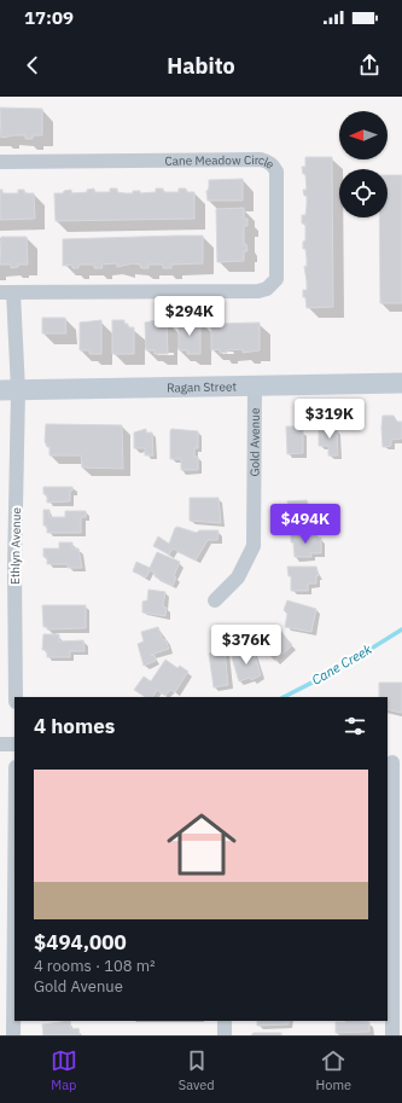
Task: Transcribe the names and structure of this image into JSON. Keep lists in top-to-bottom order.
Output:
{
  "streets": {
    "street": [
      "Cane Meadow Circle",
      "Ragan Street",
      "Gold Avenue",
      "Ethlyn Avenue"
    ]
  },
  "crossings": [
    ["Cane Meadow Circle", "Ethlyn Avenue"],
    ["Ragan Street", "Gold Avenue"],
    ["Ragan Street", "Ethlyn Avenue"]
  ],
  "water": ["Cane Creek"],
  "north": "left",
  "page": {
    "status": "17:09",
    "header": "Habito",
    "price": [
      "$294K",
      "$319K",
      "$494K",
      "$376K"
    ],
    "heading": "4 homes",
    "list": [
      {
        "name": "$494,000",
        "note": "4 rooms · 108 m² · Gold Avenue"
      }
    ],
    "tabs": ["Map", "Saved", "Home"]
  }
}
